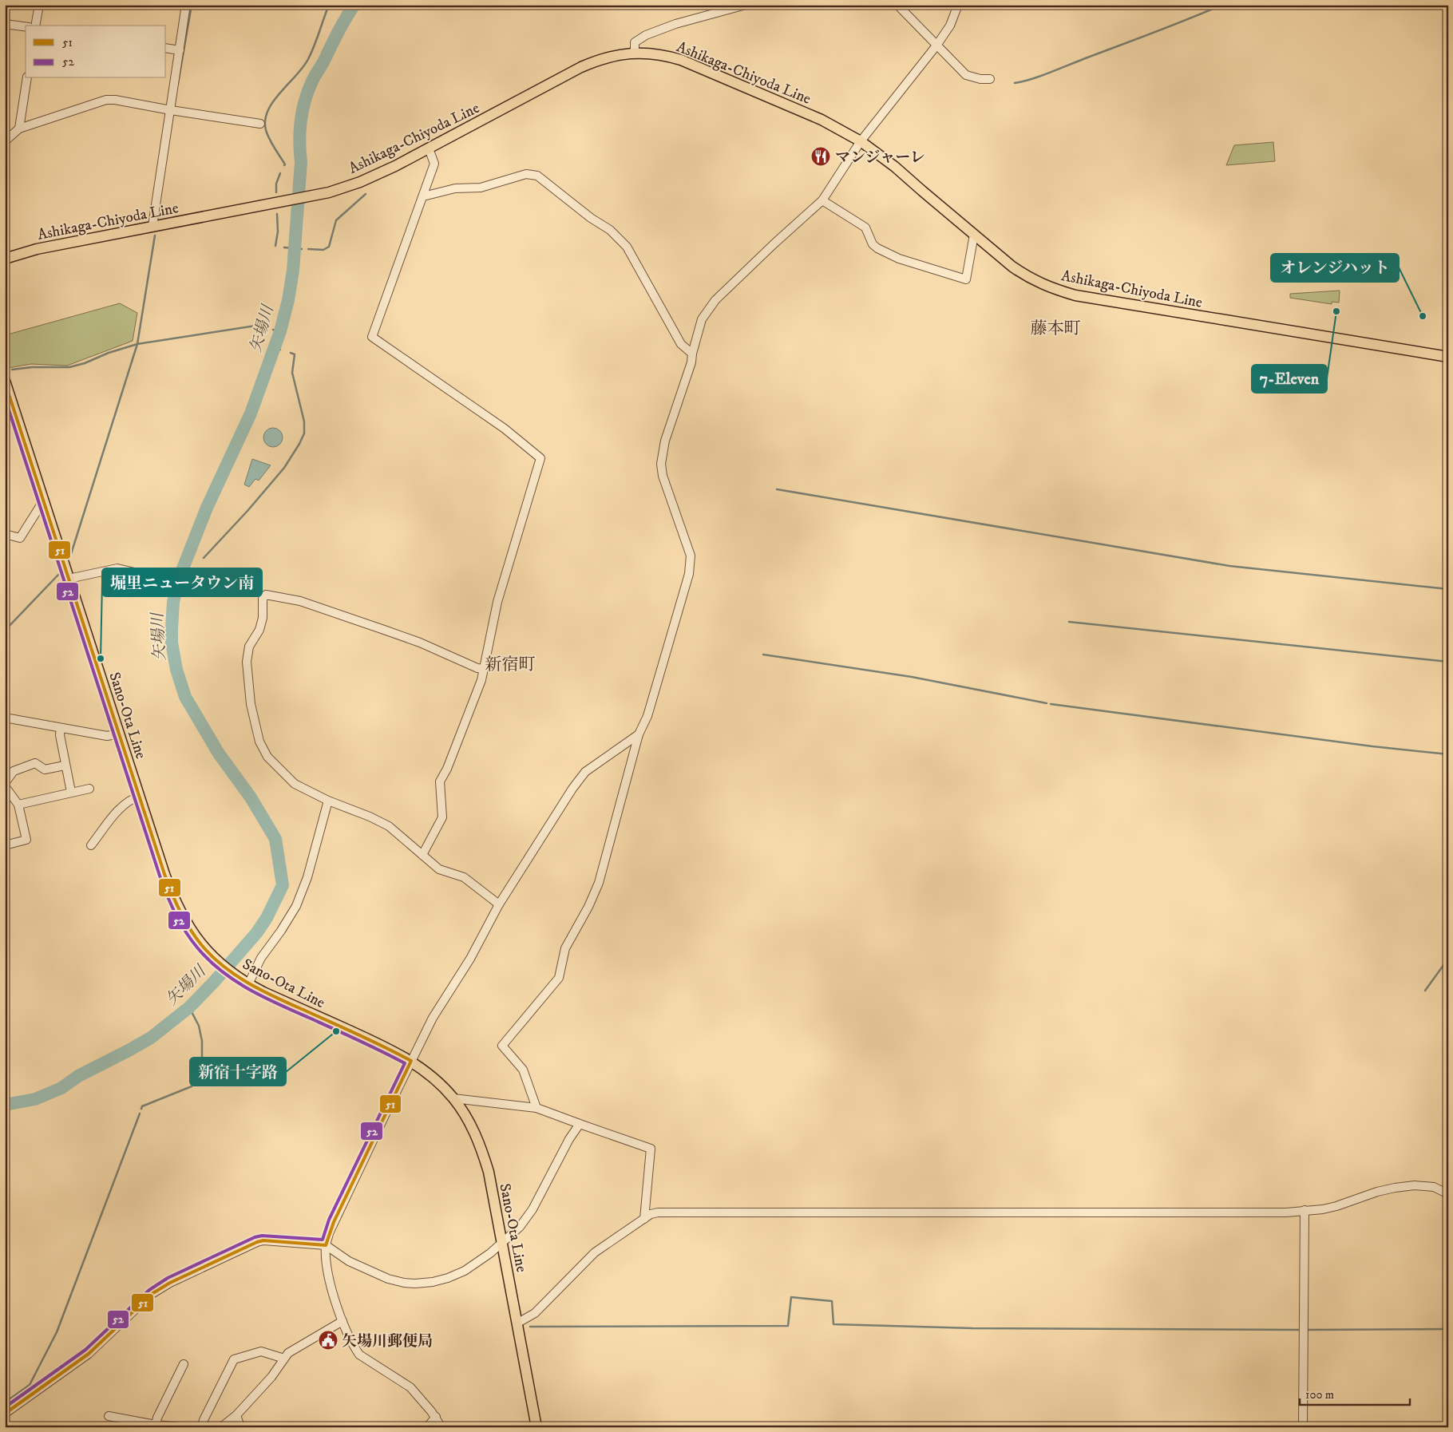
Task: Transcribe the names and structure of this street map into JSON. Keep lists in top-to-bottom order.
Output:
{
  "streets": {
    "main road": ["Ashikaga-Chiyoda Line", "Sano-Ota Line"]
  },
  "districts": ["藤本町", "新宿町"],
  "water": ["矢場川"],
  "places": {
    "restaurant": ["マンジャーレ"],
    "other": [
      "7-Eleven",
      "オレンジハット",
      "堀里ニュータウン南",
      "新宿十字路"
    ],
    "public building": ["矢場川郵便局"]
  },
  "lines": ["transit line 51", "transit line 52"],
  "legend": ["51", "52"],
  "scale_bar": "100 m"
}
